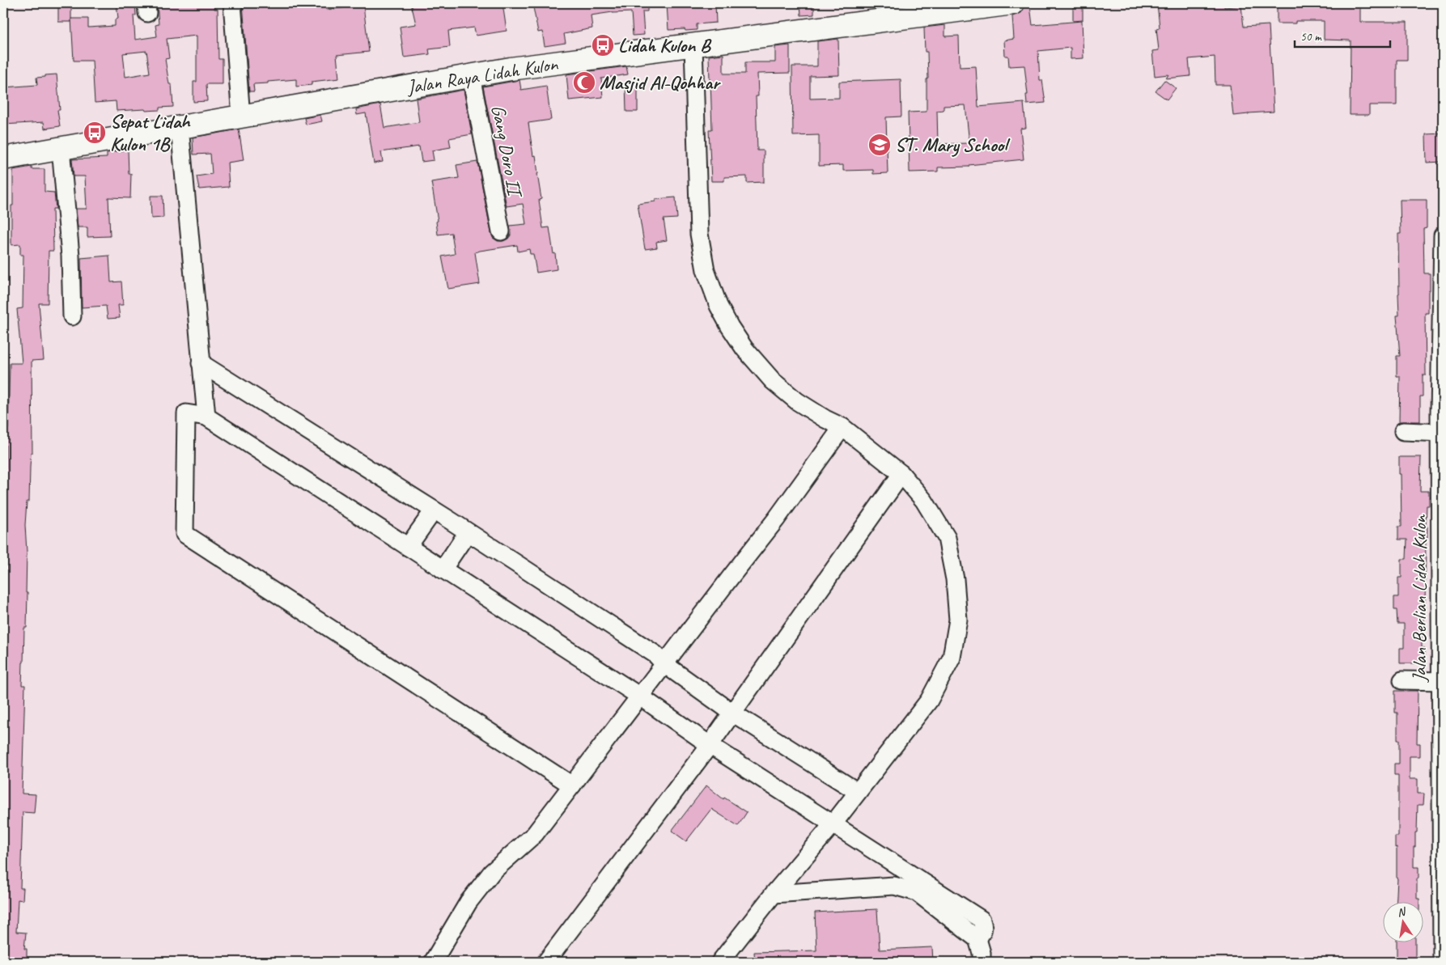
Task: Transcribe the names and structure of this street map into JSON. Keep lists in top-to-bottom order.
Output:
{
  "streets": {
    "main road": ["Jalan Raya Lidah Kulon"],
    "street": ["Gang Doro II", "Jalan Berlian Lidah Kulon"]
  },
  "crossings": [
    ["Jalan Raya Lidah Kulon", "Gang Doro II"]
  ],
  "places": {
    "bus stop": ["Lidah Kulon B", "Sepat Lidah Kulon 1B"],
    "mosque": ["Masjid Al-Qohhar"],
    "school or university": ["ST. Mary School"]
  },
  "scale_bar": "50 m",
  "north": "top"
}
